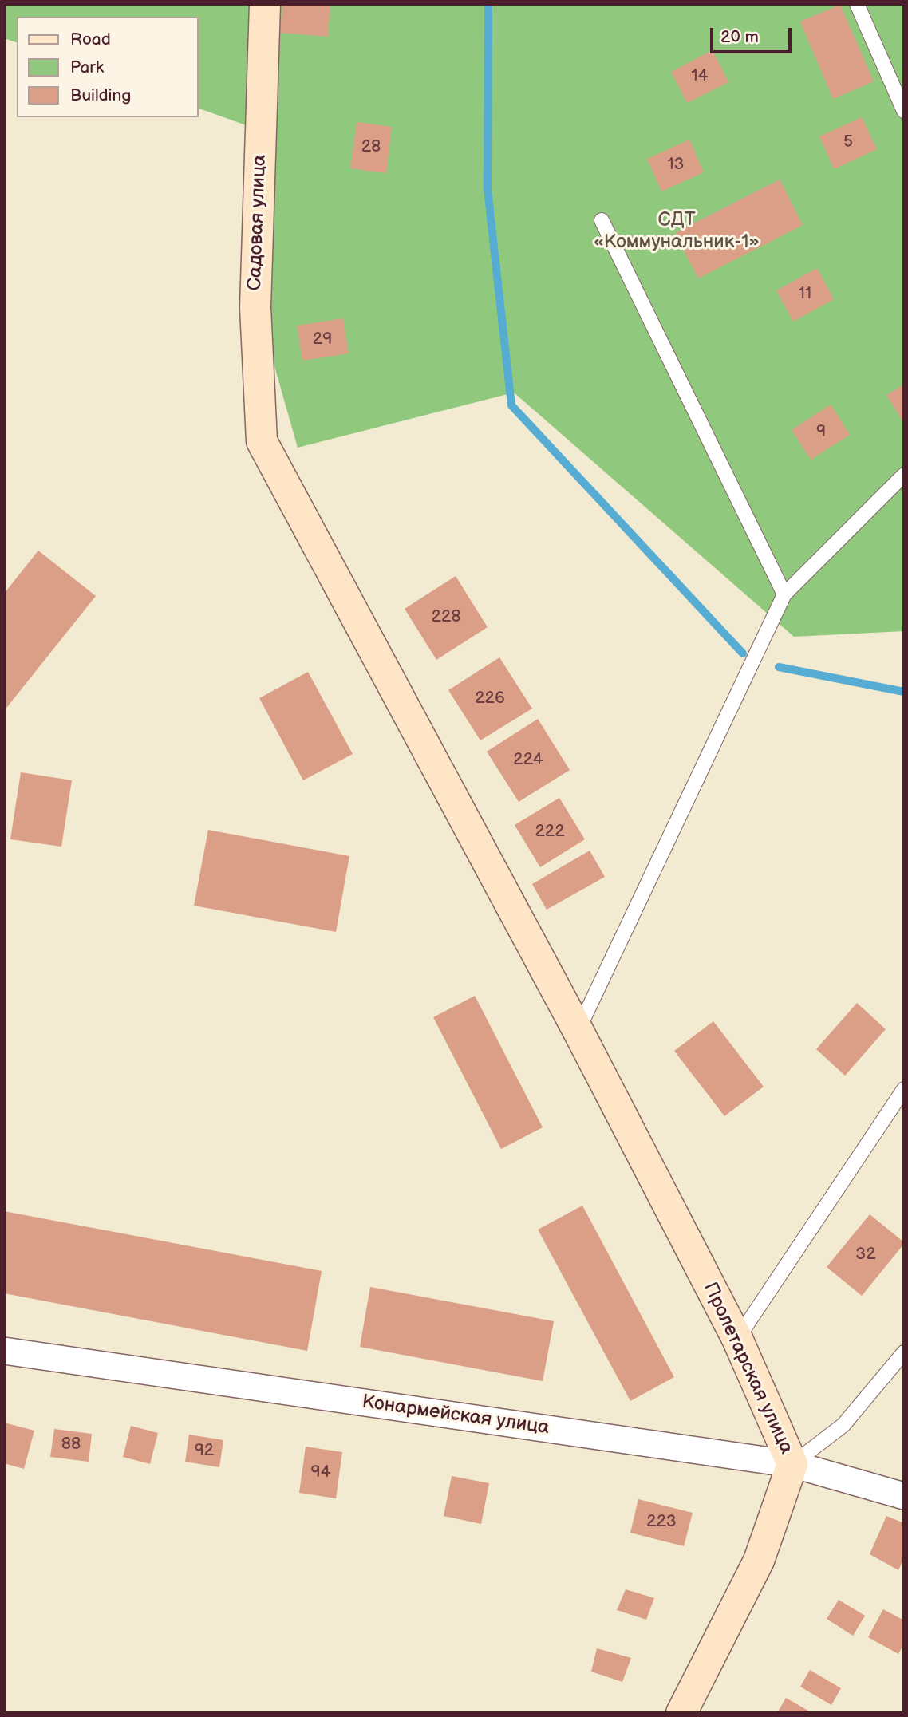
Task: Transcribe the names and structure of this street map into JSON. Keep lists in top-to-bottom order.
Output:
{
  "streets": {
    "street": ["Садовая улица", "Пролетарская улица", "Конармейская улица"]
  },
  "crossings": [
    ["Садовая улица", "Пролетарская улица"],
    ["Пролетарская улица", "Конармейская улица"]
  ],
  "parks": ["СДТ «Коммунальник-1»"],
  "house_numbers": [
    "14",
    "5",
    "28",
    "13",
    "11",
    "29",
    "9",
    "228",
    "226",
    "224",
    "222",
    "32",
    "88",
    "92",
    "94",
    "223"
  ],
  "legend": ["Road", "Park", "Building"],
  "scale_bar": "20 m"
}
